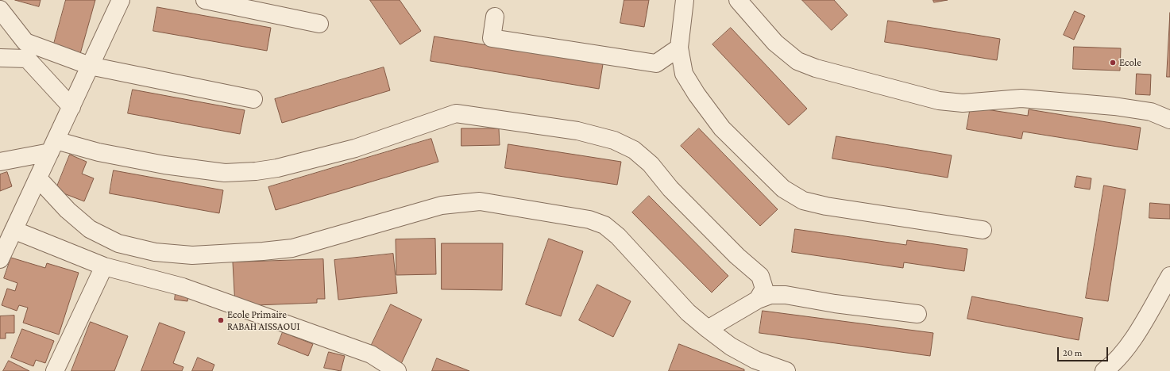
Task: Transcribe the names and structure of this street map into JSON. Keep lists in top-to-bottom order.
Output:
{
  "places": ["Ecole", "Ecole Primaire RABAH AISSAOUI"],
  "scale_bar": "20 m"
}
